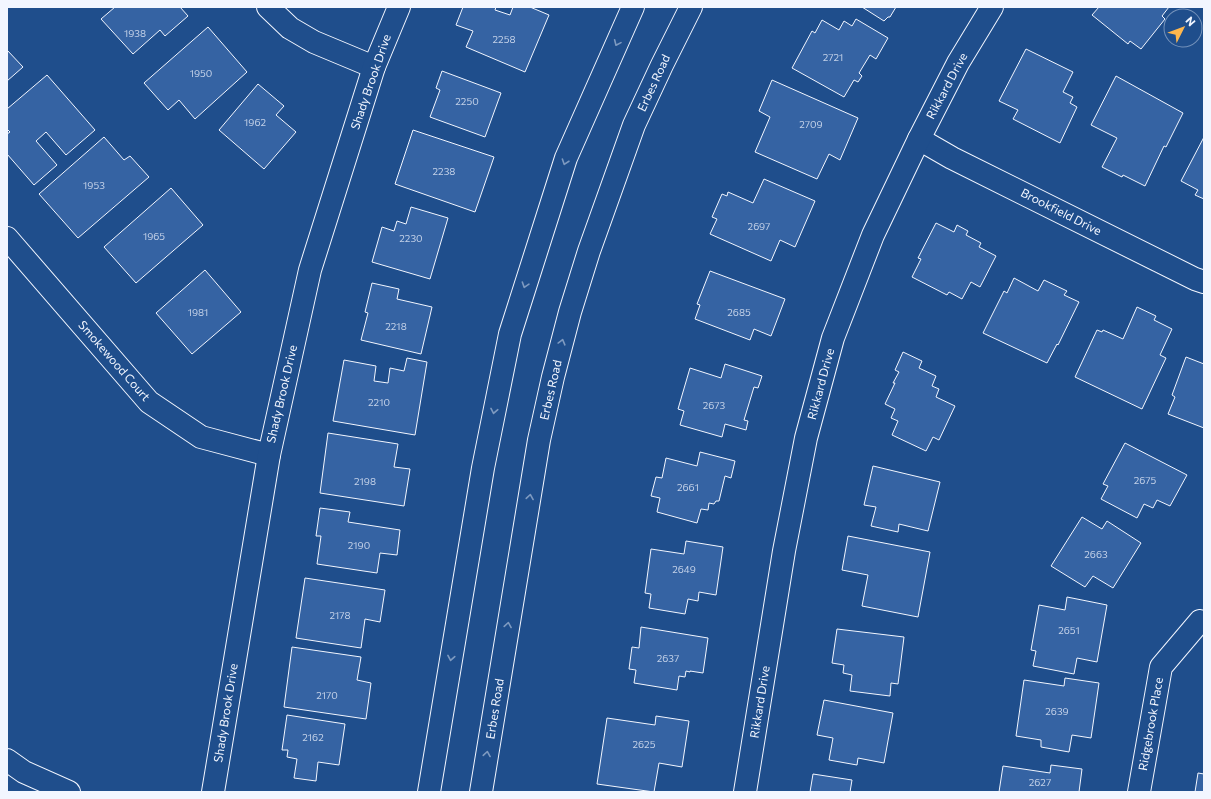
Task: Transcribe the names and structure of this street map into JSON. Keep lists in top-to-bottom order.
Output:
{
  "streets": {
    "street": [
      "Shady Brook Drive",
      "Erbes Road",
      "Rikkard Drive",
      "Brookfield Drive",
      "Smokewood Court",
      "Ridgebrook Place"
    ]
  },
  "crossings": [
    ["Shady Brook Drive", "Smokewood Court"],
    ["Rikkard Drive", "Brookfield Drive"]
  ],
  "house_numbers": [
    "1938",
    "2258",
    "2721",
    "1950",
    "2250",
    "1962",
    "2709",
    "2238",
    "1953",
    "2697",
    "1965",
    "2230",
    "1981",
    "2685",
    "2218",
    "2210",
    "2673",
    "2675",
    "2198",
    "2661",
    "2190",
    "2663",
    "2649",
    "2178",
    "2651",
    "2637",
    "2170",
    "2639",
    "2162",
    "2625",
    "2627"
  ],
  "north": "top right"
}
